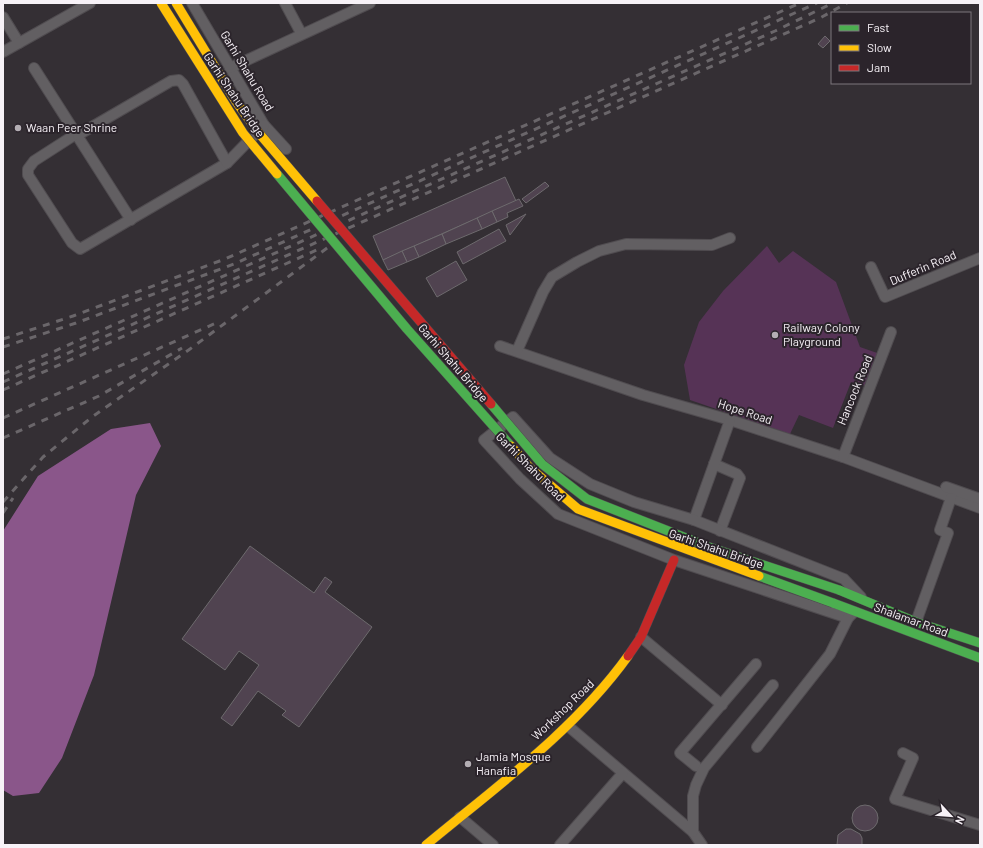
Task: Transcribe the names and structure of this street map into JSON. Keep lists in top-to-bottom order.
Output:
{
  "streets": {
    "main road": ["Garhi Shahu Bridge", "Shalamar Road", "Workshop Road"],
    "street": [
      "Garhi Shahu Road",
      "Dufferin Road",
      "Hancock Road",
      "Hope Road"
    ]
  },
  "crossings": [
    ["Garhi Shahu Road", "Shalamar Road"],
    ["Garhi Shahu Road", "Workshop Road"],
    ["Garhi Shahu Bridge", "Shalamar Road"],
    ["Hancock Road", "Hope Road"]
  ],
  "places": ["Waan Peer Shrine", "Railway Colony Playground", "Jamia Mosque Hanafia"],
  "legend": ["Fast", "Slow", "Jam"],
  "north": "bottom right"
}
